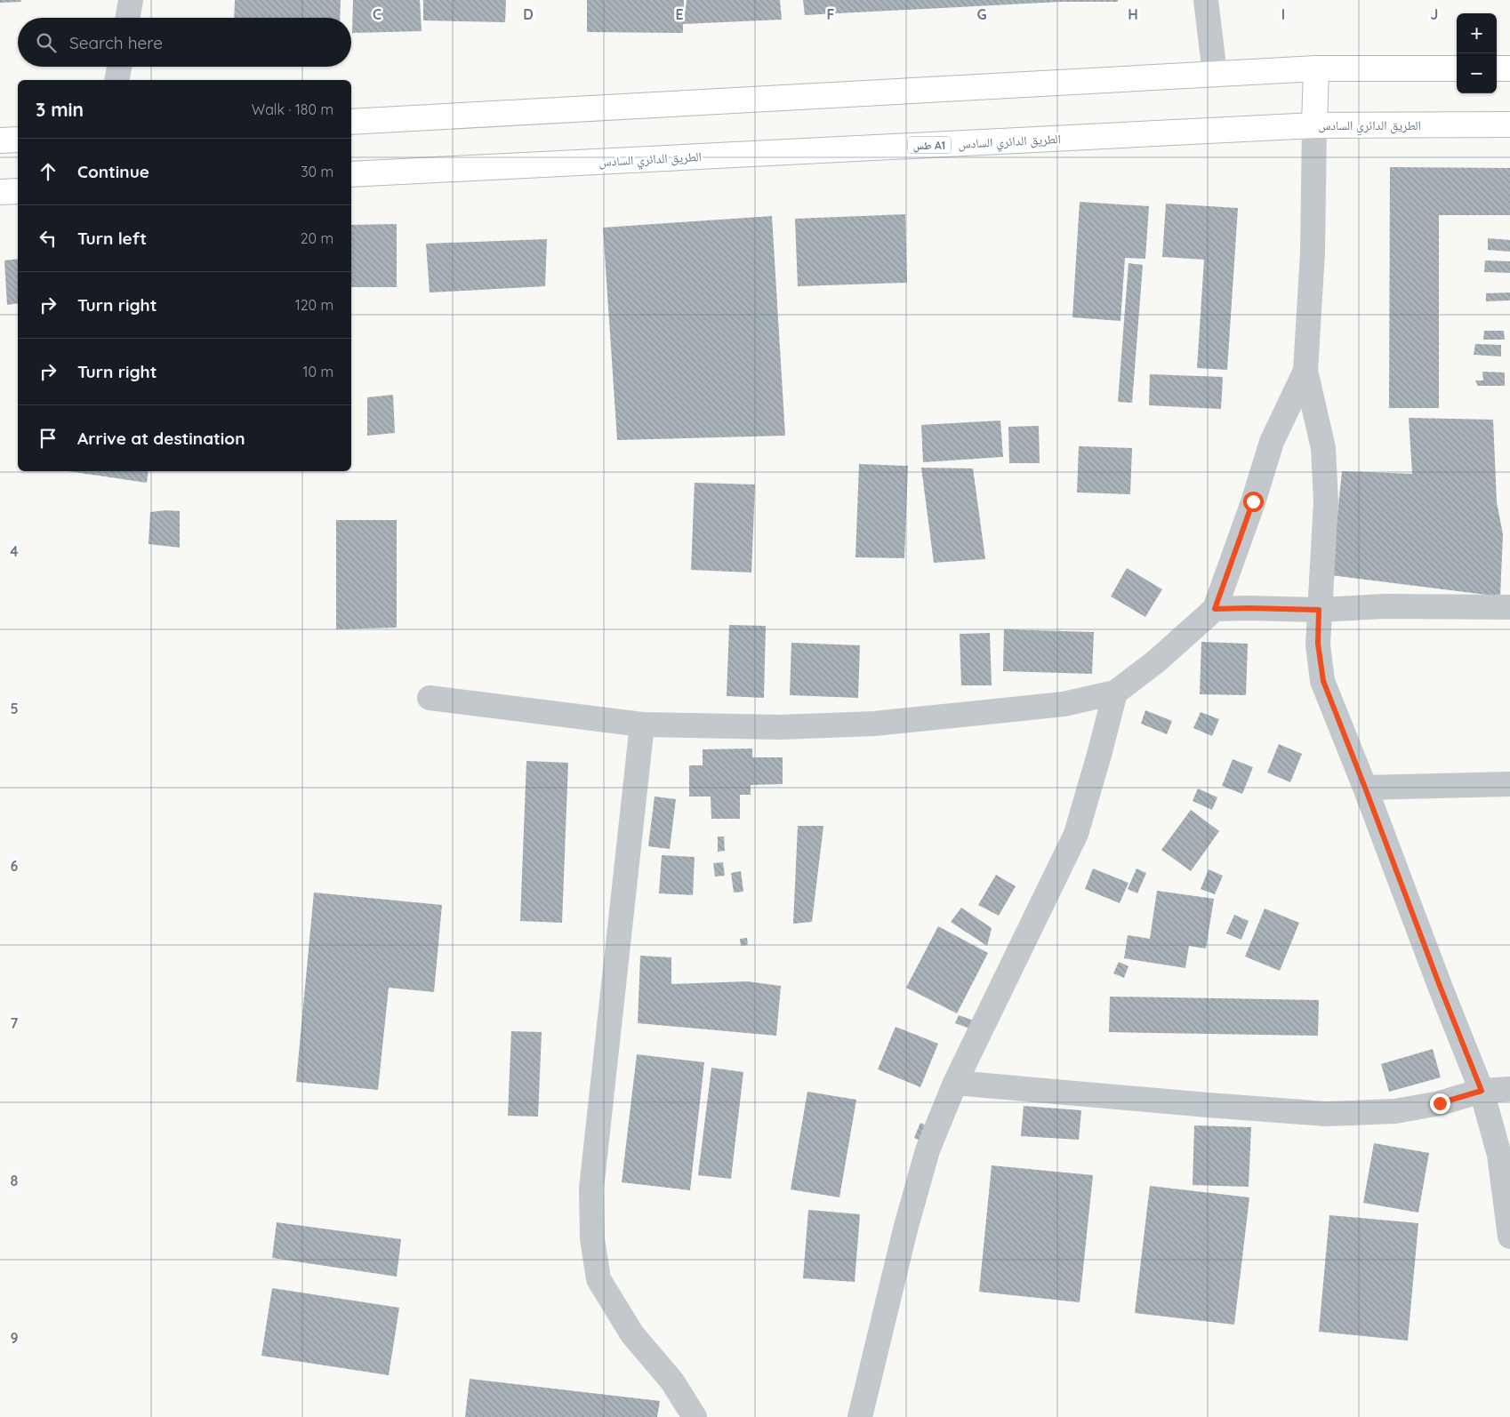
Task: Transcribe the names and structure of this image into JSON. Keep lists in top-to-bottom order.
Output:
{
  "streets": {
    "highway": ["الطريق الدائري السادس", "طس A1"]
  },
  "page": {
    "map_buttons": ["+", "−"],
    "search": "Search here",
    "heading": ["3 min", "Walk · 180 m"],
    "list": [
      ["Continue", "30 m"],
      ["Turn left", "20 m"],
      ["Turn right", "120 m"],
      ["Turn right", "10 m"],
      "Arrive at destination"
    ]
  },
  "grid": {
    "columns": [
      "C",
      "D",
      "E",
      "F",
      "G",
      "H",
      "I",
      "J"
    ],
    "rows": [
      "4",
      "5",
      "6",
      "7",
      "8",
      "9"
    ]
  }
}
